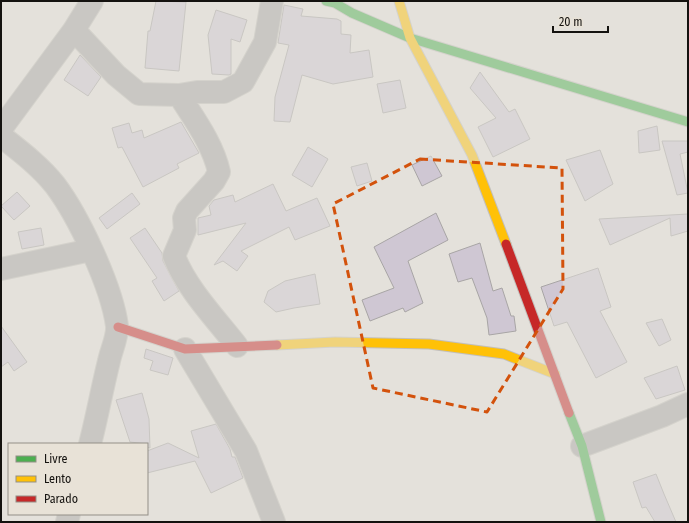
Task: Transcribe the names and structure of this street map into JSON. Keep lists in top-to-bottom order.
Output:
{
  "legend": ["Livre", "Lento", "Parado"],
  "scale_bar": "20 m"
}
